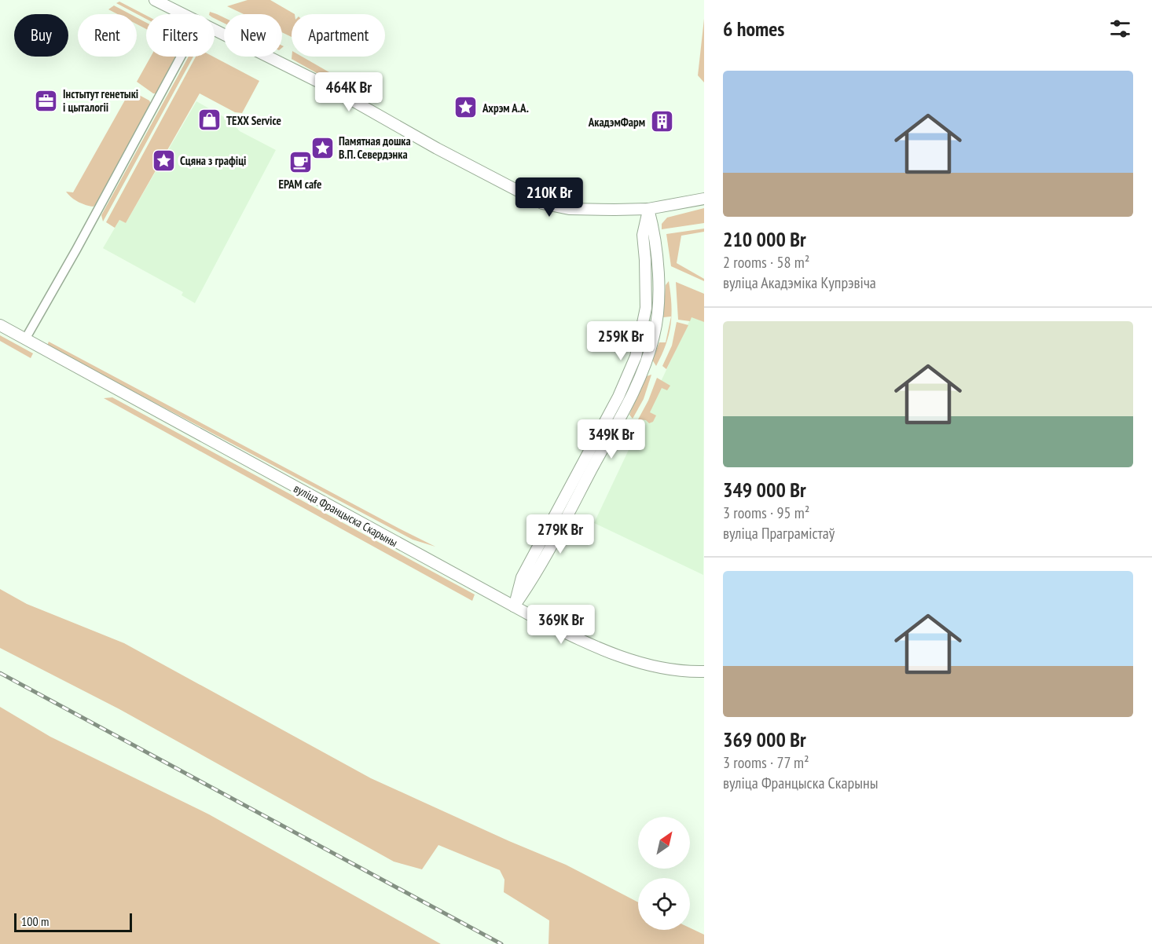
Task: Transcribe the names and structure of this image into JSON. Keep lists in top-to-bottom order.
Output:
{
  "streets": {
    "main road": ["вуліца Францыска Скарыны"]
  },
  "places": {
    "office": ["Інстытут генетыкі і цыталогіі"],
    "place": ["Ахрэм А.А.", "Памятная дошка В.П. Севердэнка", "Сцяна з графіці"],
    "shop": ["TEXX Service"],
    "building": ["АкадэмФарм"],
    "cafe": ["EPAM cafe"]
  },
  "scale_bar": "100 m",
  "north": "top right",
  "page": {
    "heading": "6 homes",
    "chip": [
      "Buy",
      "Rent",
      "Filters",
      "New",
      "Apartment"
    ],
    "list": [
      {
        "name": "210 000 Br",
        "note": "2 rooms · 58 m² · вуліца Акадэміка Купрэвіча"
      },
      {
        "name": "349 000 Br",
        "note": "3 rooms · 95 m² · вуліца Праграмістаў"
      },
      {
        "name": "369 000 Br",
        "note": "3 rooms · 77 m² · вуліца Францыска Скарыны"
      }
    ],
    "price": [
      "464K Br",
      "210K Br",
      "259K Br",
      "349K Br",
      "279K Br",
      "369K Br"
    ],
    "scale": "100 m"
  }
}
